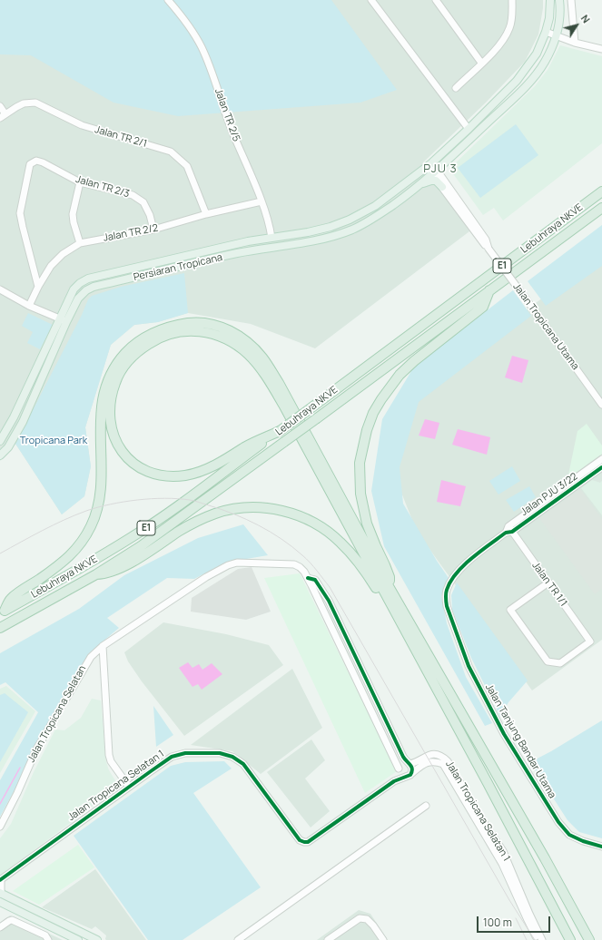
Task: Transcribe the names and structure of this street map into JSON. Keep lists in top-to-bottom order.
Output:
{
  "streets": {
    "highway": ["Lebuhraya NKVE", "E1"],
    "main road": ["Persiaran Tropicana"],
    "street": [
      "Jalan TR 2/5",
      "Jalan TR 2/1",
      "Jalan TR 2/3",
      "Jalan TR 2/2",
      "Jalan Tropicana Utama",
      "Jalan PJU 3/22",
      "Jalan TR 1/1",
      "Jalan Tropicana Selatan",
      "Jalan Tanjung Bandar Utama",
      "Jalan Tropicana Selatan 1"
    ]
  },
  "crossings": [
    ["Jalan TR 2/5", "Jalan TR 2/2"],
    ["Jalan TR 2/5", "Persiaran Tropicana"],
    ["Jalan TR 2/1", "Jalan TR 2/2"],
    ["Jalan TR 2/3", "Jalan TR 2/2"],
    ["Persiaran Tropicana", "Jalan Tropicana Utama"],
    ["Jalan PJU 3/22", "Jalan TR 1/1"],
    ["Jalan PJU 3/22", "Jalan Tanjung Bandar Utama"],
    ["Jalan Tropicana Selatan", "Jalan Tropicana Selatan 1"]
  ],
  "districts": ["PJU 3"],
  "parks": ["Tropicana Park"],
  "scale_bar": "100 m",
  "north": "top right"
}
